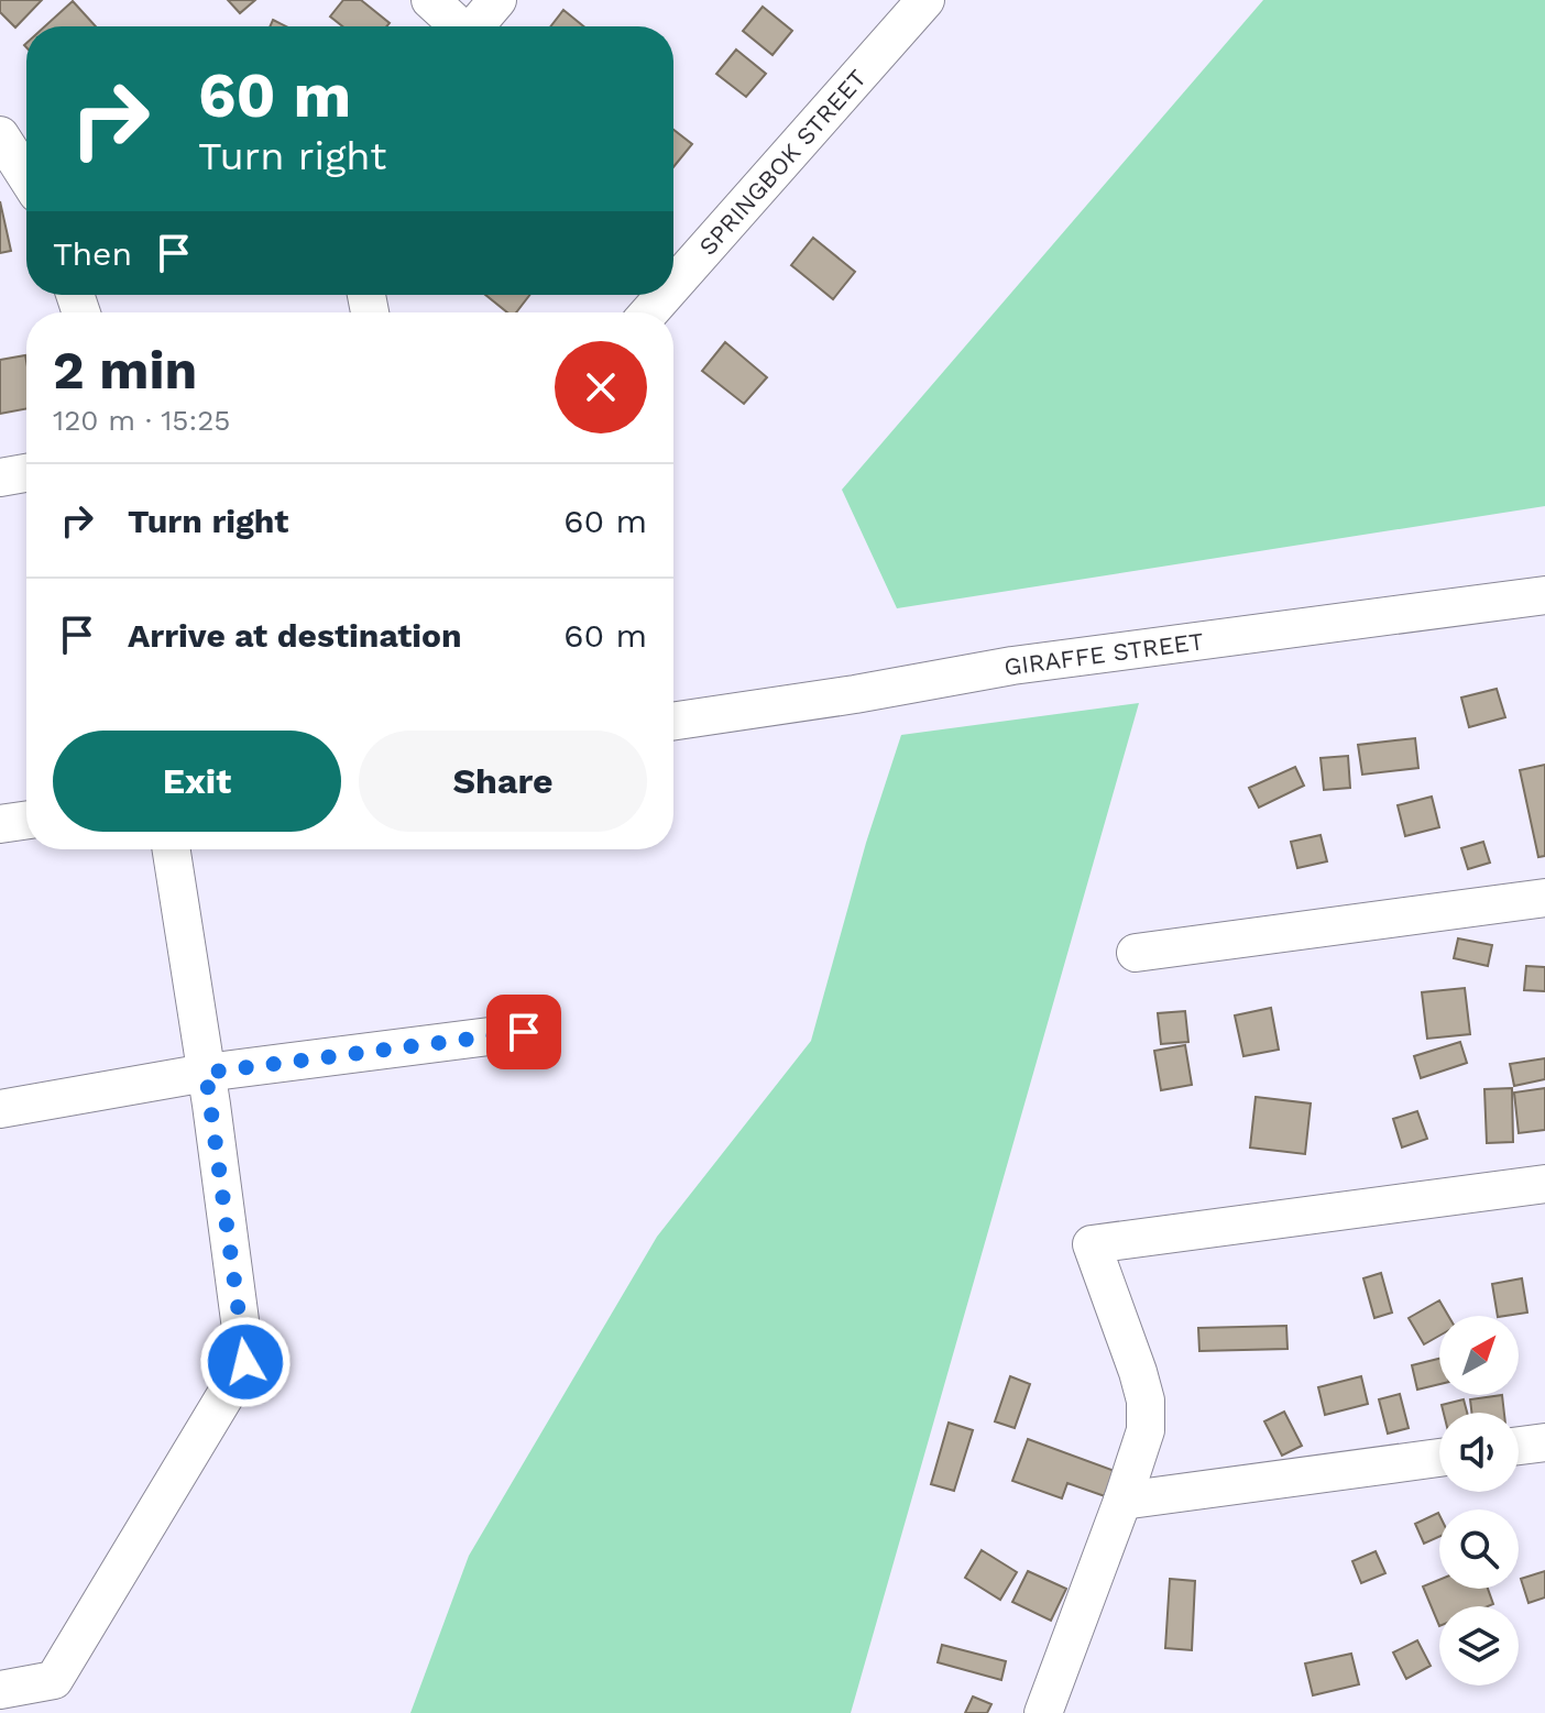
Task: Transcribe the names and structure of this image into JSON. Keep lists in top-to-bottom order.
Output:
{
  "streets": {
    "street": ["SPRINGBOK STREET", "GIRAFFE STREET"]
  },
  "north": "top right",
  "page": {
    "turn": ["60 m", "Turn right"],
    "then": "Then",
    "heading": ["2 min", "120 m · 15:25"],
    "list": [
      {
        "name": "Turn right",
        "value": "60 m"
      },
      {
        "name": "Arrive at destination",
        "value": "60 m"
      }
    ],
    "buttons": ["Exit", "Share"]
  }
}
